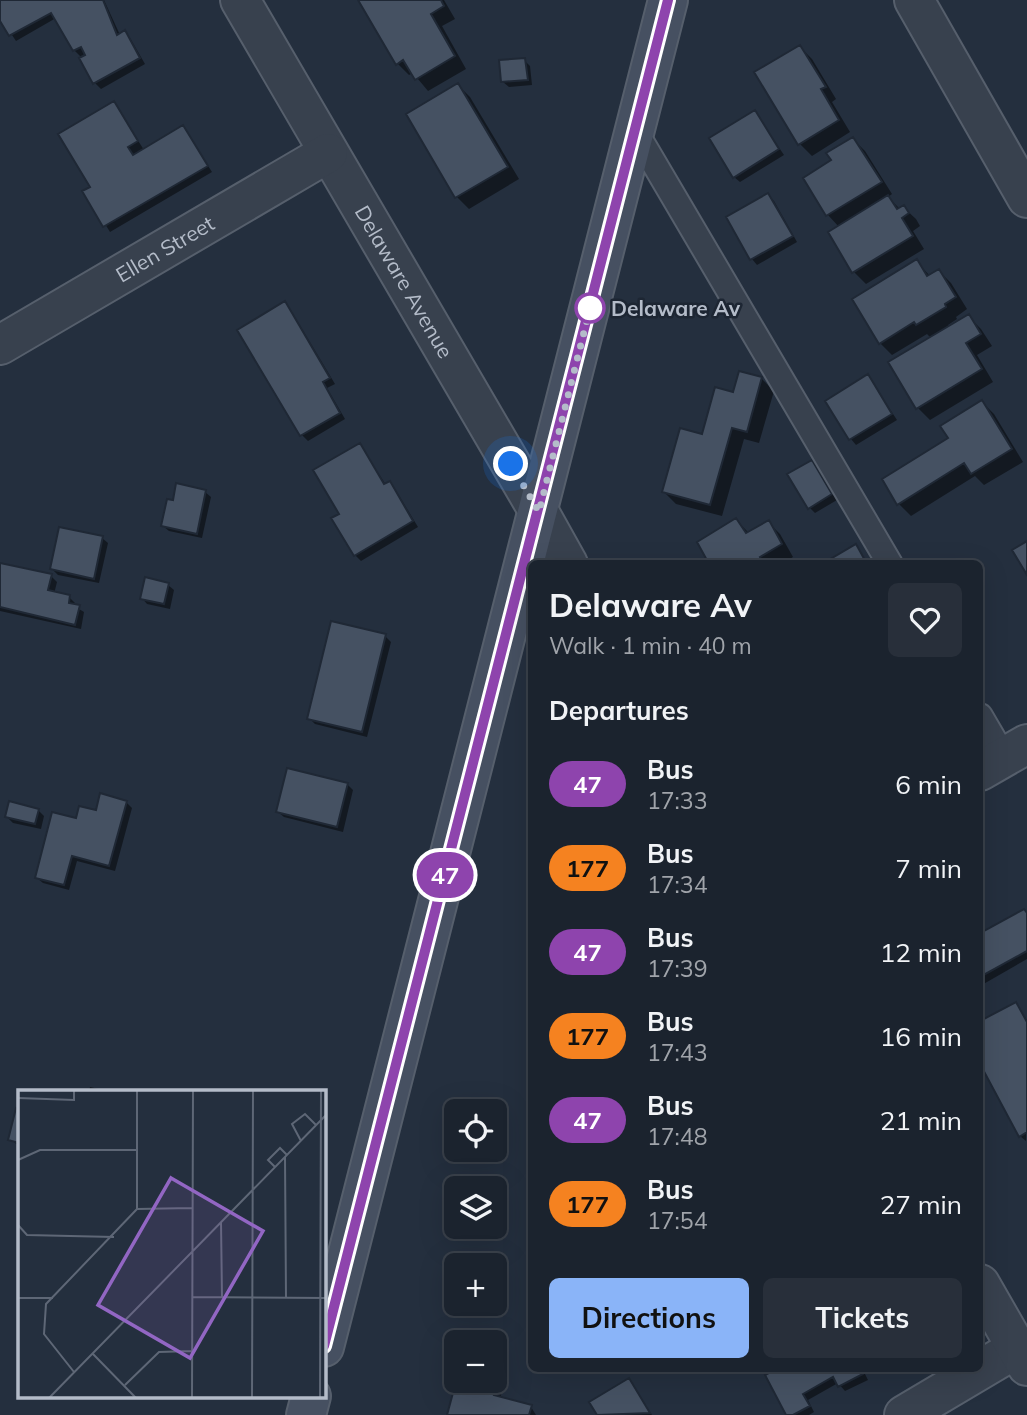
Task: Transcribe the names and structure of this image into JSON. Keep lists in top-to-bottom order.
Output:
{
  "streets": {
    "street": ["Ellen Street", "Delaware Avenue"]
  },
  "crossings": [
    ["Ellen Street", "Delaware Avenue"]
  ],
  "places": ["Delaware Av"],
  "lines": ["bus line 47"],
  "page": {
    "on_map": "47",
    "heading": [
      ["Delaware Av", "Walk · 1 min · 40 m"],
      "Departures"
    ],
    "list": [
      {
        "mark": "47",
        "name": "Bus",
        "note": "17:33",
        "value": "6 min"
      },
      {
        "mark": "177",
        "name": "Bus",
        "note": "17:34",
        "value": "7 min"
      },
      {
        "mark": "47",
        "name": "Bus",
        "note": "17:39",
        "value": "12 min"
      },
      {
        "mark": "177",
        "name": "Bus",
        "note": "17:43",
        "value": "16 min"
      },
      {
        "mark": "47",
        "name": "Bus",
        "note": "17:48",
        "value": "21 min"
      },
      {
        "mark": "177",
        "name": "Bus",
        "note": "17:54",
        "value": "27 min"
      }
    ],
    "map_buttons": ["+", "−"],
    "buttons": ["Directions", "Tickets"]
  }
}
